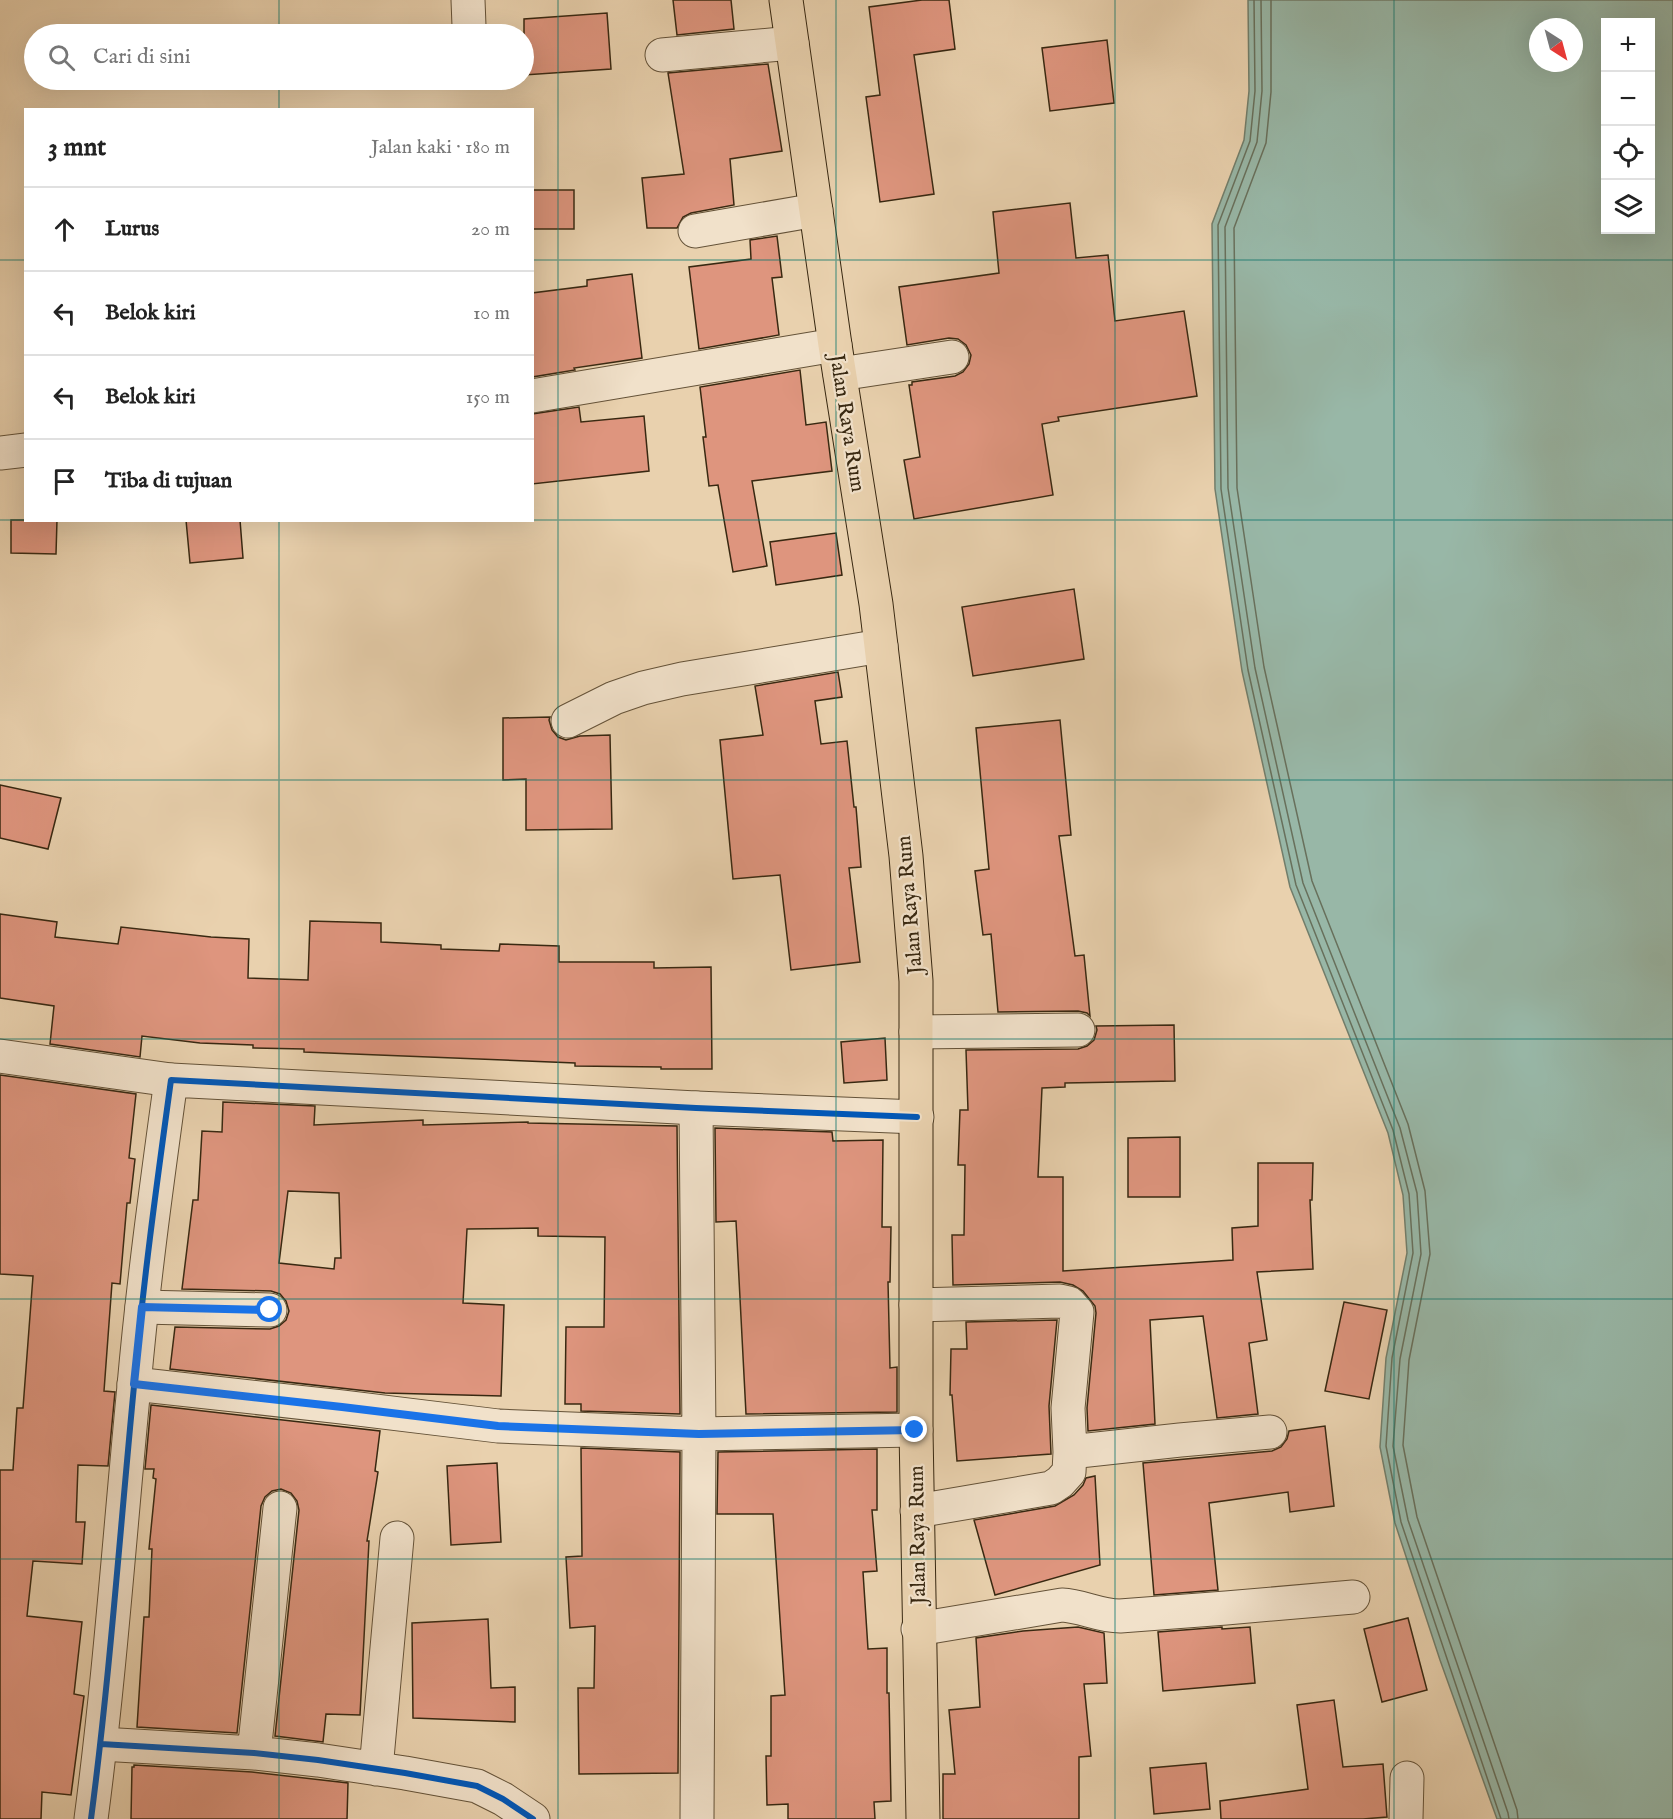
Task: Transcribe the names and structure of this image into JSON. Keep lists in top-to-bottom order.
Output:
{
  "streets": {
    "highway": ["Jalan Raya Rum"]
  },
  "north": "bottom right",
  "page": {
    "map_buttons": ["+", "−"],
    "search": "Cari di sini",
    "heading": ["3 mnt", "Jalan kaki · 180 m"],
    "list": [
      ["Lurus", "20 m"],
      ["Belok kiri", "10 m"],
      ["Belok kiri", "150 m"],
      "Tiba di tujuan"
    ]
  }
}
